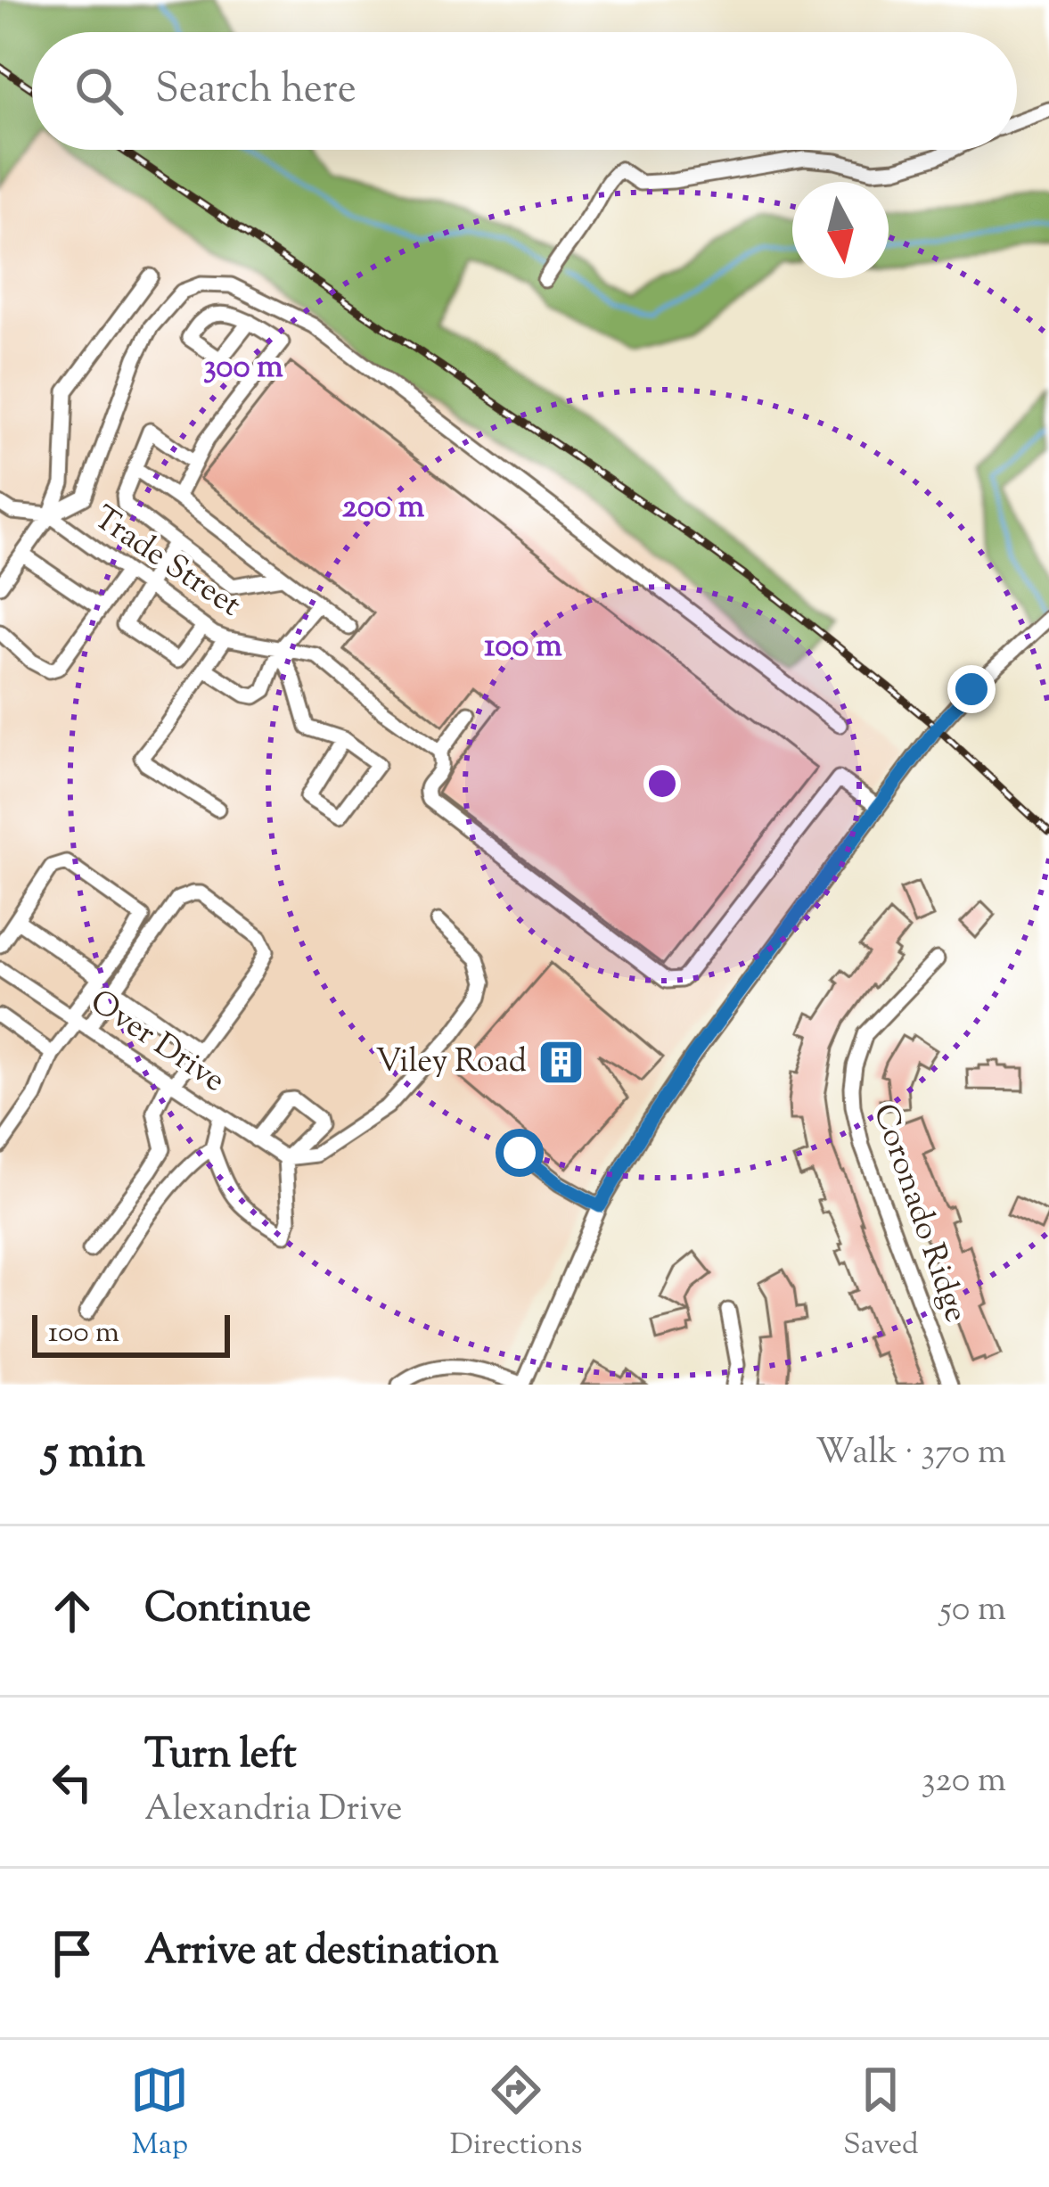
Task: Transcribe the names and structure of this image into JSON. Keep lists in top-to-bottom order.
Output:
{
  "streets": {
    "street": ["Trade Street", "Over Drive", "Coronado Ridge"]
  },
  "places": {
    "building": ["Viley Road"]
  },
  "scale_bar": "100 m",
  "north": "bottom",
  "page": {
    "search": "Search here",
    "scale": "100 m",
    "heading": ["5 min", "Walk · 370 m"],
    "list": [
      ["Continue", "50 m"],
      ["Turn left", "Alexandria Drive", "320 m"],
      "Arrive at destination"
    ],
    "nav": ["Map", "Directions", "Saved"]
  },
  "rings": ["300 m", "200 m", "100 m"]
}
